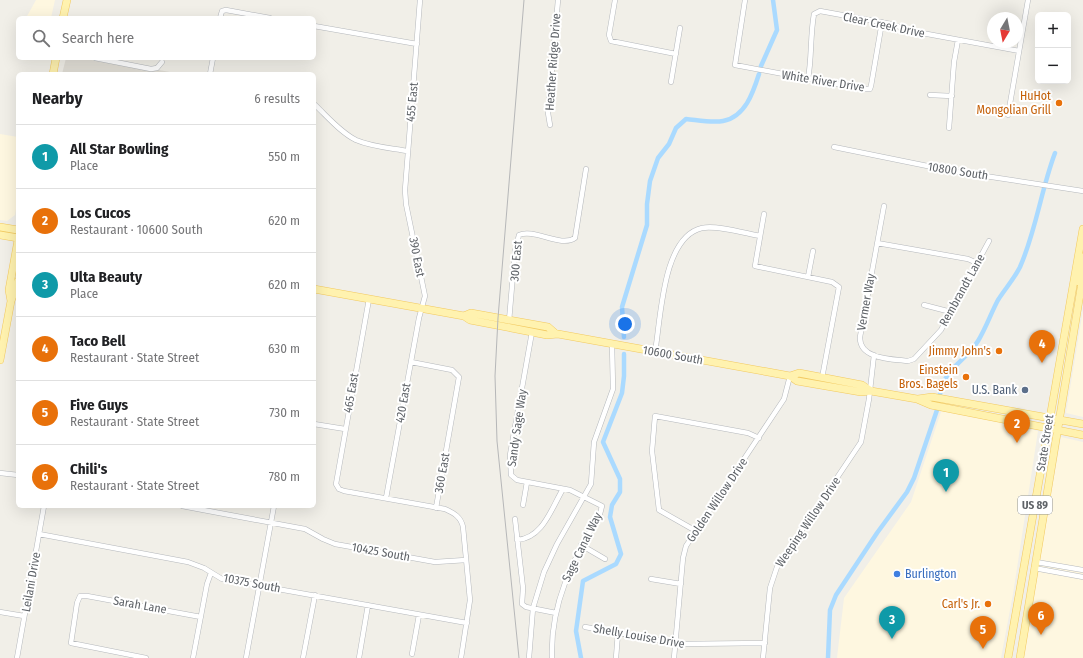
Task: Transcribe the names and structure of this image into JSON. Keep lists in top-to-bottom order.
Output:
{
  "streets": {
    "main road": ["10600 South", "State Street", "US 89"],
    "street": [
      "Clear Creek Drive",
      "Heather Ridge Drive",
      "White River Drive",
      "455 East",
      "10800 South",
      "390 East",
      "300 East",
      "Rembrandt Lane",
      "Vermer Way",
      "465 East",
      "420 East",
      "Sandy Sage Way",
      "360 East",
      "Golden Willow Drive",
      "Weeping Willow Drive",
      "Sage Canal Way",
      "10425 South",
      "Leilani Drive",
      "10375 South",
      "Sarah Lane",
      "Shelly Louise Drive"
    ]
  },
  "crossings": [
    ["Clear Creek Drive", "White River Drive"],
    ["455 East", "390 East"],
    ["390 East", "10600 South"],
    ["390 East", "420 East"],
    ["300 East", "10600 South"],
    ["Rembrandt Lane", "Vermer Way"],
    ["10600 South", "465 East"],
    ["10600 South", "420 East"],
    ["10600 South", "Sandy Sage Way"],
    ["10600 South", "State Street"],
    ["10600 South", "Golden Willow Drive"],
    ["10600 South", "Weeping Willow Drive"],
    ["465 East", "420 East"],
    ["420 East", "360 East"],
    ["Sandy Sage Way", "Sage Canal Way"],
    ["360 East", "10425 South"],
    ["360 East", "10375 South"],
    ["Golden Willow Drive", "Shelly Louise Drive"],
    ["Weeping Willow Drive", "Shelly Louise Drive"],
    ["Leilani Drive", "10375 South"]
  ],
  "places": [
    "HuHot Mongolian Grill",
    "Jimmy John's",
    "Einstein Bros. Bagels",
    "U.S. Bank",
    "Burlington",
    "Carl's Jr."
  ],
  "north": "bottom",
  "page": {
    "map_buttons": ["+", "−"],
    "search": "Search here",
    "heading": ["Nearby", "6 results"],
    "list": [
      {
        "mark": "1",
        "name": "All Star Bowling",
        "note": "Place",
        "value": "550 m"
      },
      {
        "mark": "2",
        "name": "Los Cucos",
        "note": "Restaurant · 10600 South",
        "value": "620 m"
      },
      {
        "mark": "3",
        "name": "Ulta Beauty",
        "note": "Place",
        "value": "620 m"
      },
      {
        "mark": "4",
        "name": "Taco Bell",
        "note": "Restaurant · State Street",
        "value": "630 m"
      },
      {
        "mark": "5",
        "name": "Five Guys",
        "note": "Restaurant · State Street",
        "value": "730 m"
      },
      {
        "mark": "6",
        "name": "Chili's",
        "note": "Restaurant · State Street",
        "value": "780 m"
      }
    ],
    "pins": [
      "4",
      "2",
      "1",
      "6",
      "3",
      "5"
    ]
  }
}
